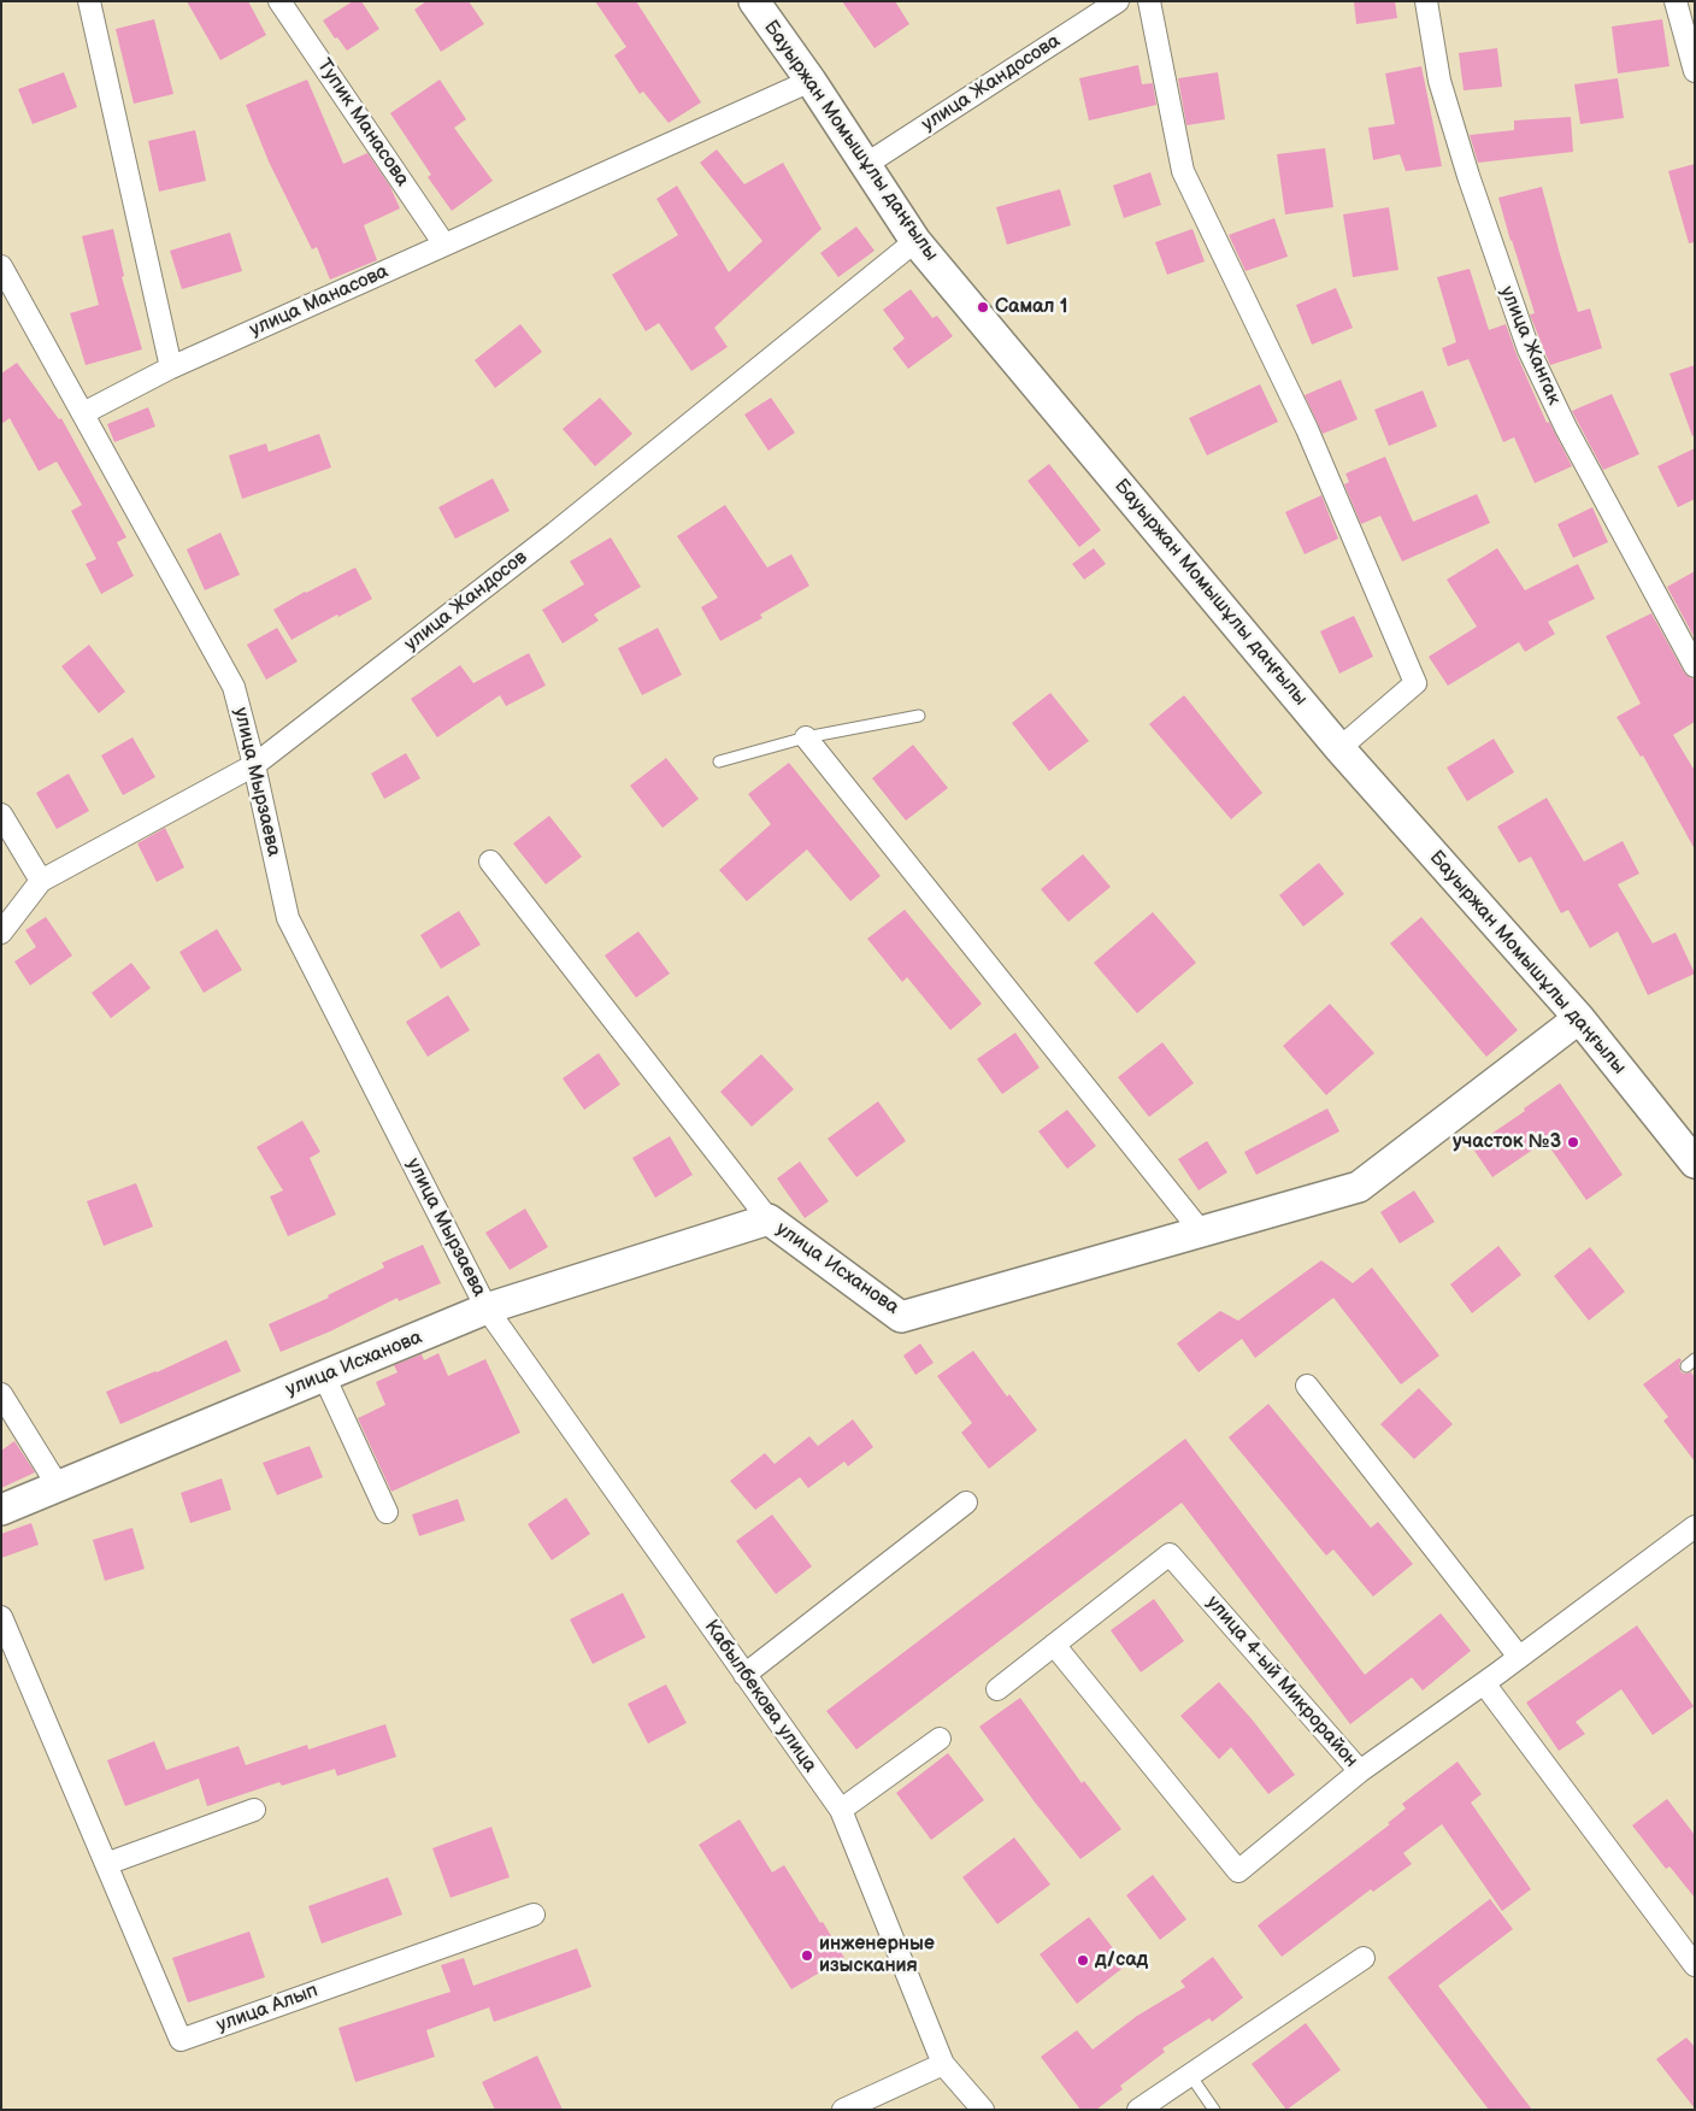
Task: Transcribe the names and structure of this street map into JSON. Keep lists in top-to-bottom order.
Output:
{
  "streets": {
    "main road": ["Бауыржан Момышұлы даңғылы", "улица Исханова"],
    "street": [
      "улица Жандосова",
      "Тупик Манасова",
      "улица Манасова",
      "улица Жангак",
      "улица Жандосов",
      "улица Мырзаева",
      "улица 4-ый Микрорайон",
      "Кабылбекова улица",
      "улица Алып"
    ]
  },
  "crossings": [
    ["улица Жандосова", "Бауыржан Момышұлы даңғылы"],
    ["Тупик Манасова", "улица Манасова"],
    ["Бауыржан Момышұлы даңғылы", "улица Манасова"],
    ["Бауыржан Момышұлы даңғылы", "улица Жандосов"],
    ["Бауыржан Момышұлы даңғылы", "улица Исханова"],
    ["улица Манасова", "улица Мырзаева"],
    ["улица Жандосов", "улица Мырзаева"],
    ["улица Мырзаева", "улица Исханова"],
    ["улица Мырзаева", "Кабылбекова улица"],
    ["улица Исханова", "Кабылбекова улица"]
  ],
  "places": [
    "Самал 1",
    "участок №3",
    "инженерные изыскания",
    "д/сад"
  ]
}
